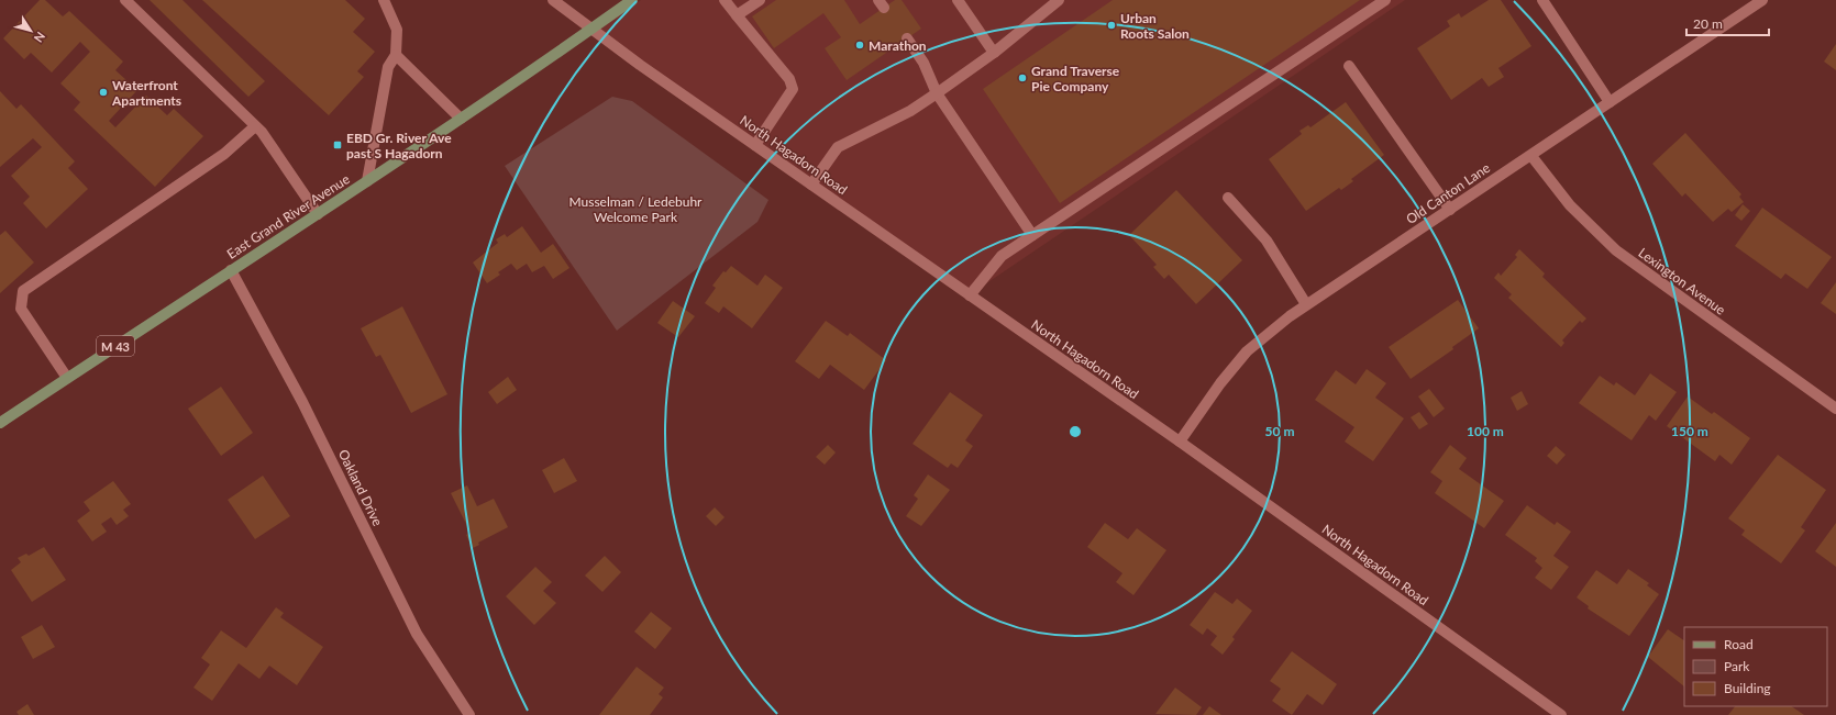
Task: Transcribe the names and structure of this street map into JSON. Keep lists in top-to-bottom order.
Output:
{
  "streets": {
    "main road": ["East Grand River Avenue", "M 43"],
    "street": [
      "North Hagadorn Road",
      "Old Canton Lane",
      "Lexington Avenue",
      "Oakland Drive"
    ]
  },
  "crossings": [
    ["North Hagadorn Road", "Old Canton Lane"],
    ["North Hagadorn Road", "East Grand River Avenue"],
    ["Old Canton Lane", "Lexington Avenue"],
    ["East Grand River Avenue", "Oakland Drive"]
  ],
  "parks": ["Musselman / Ledebuhr Welcome Park"],
  "places": {
    "other": [
      "Urban Roots Salon",
      "Marathon",
      "Grand Traverse Pie Company",
      "Waterfront Apartments"
    ],
    "transit": ["EBD Gr. River Ave past S Hagadorn"]
  },
  "legend": ["Road", "Park", "Building"],
  "scale_bar": "20 m",
  "north": "bottom right",
  "rings": ["50 m", "100 m", "150 m"]
}
